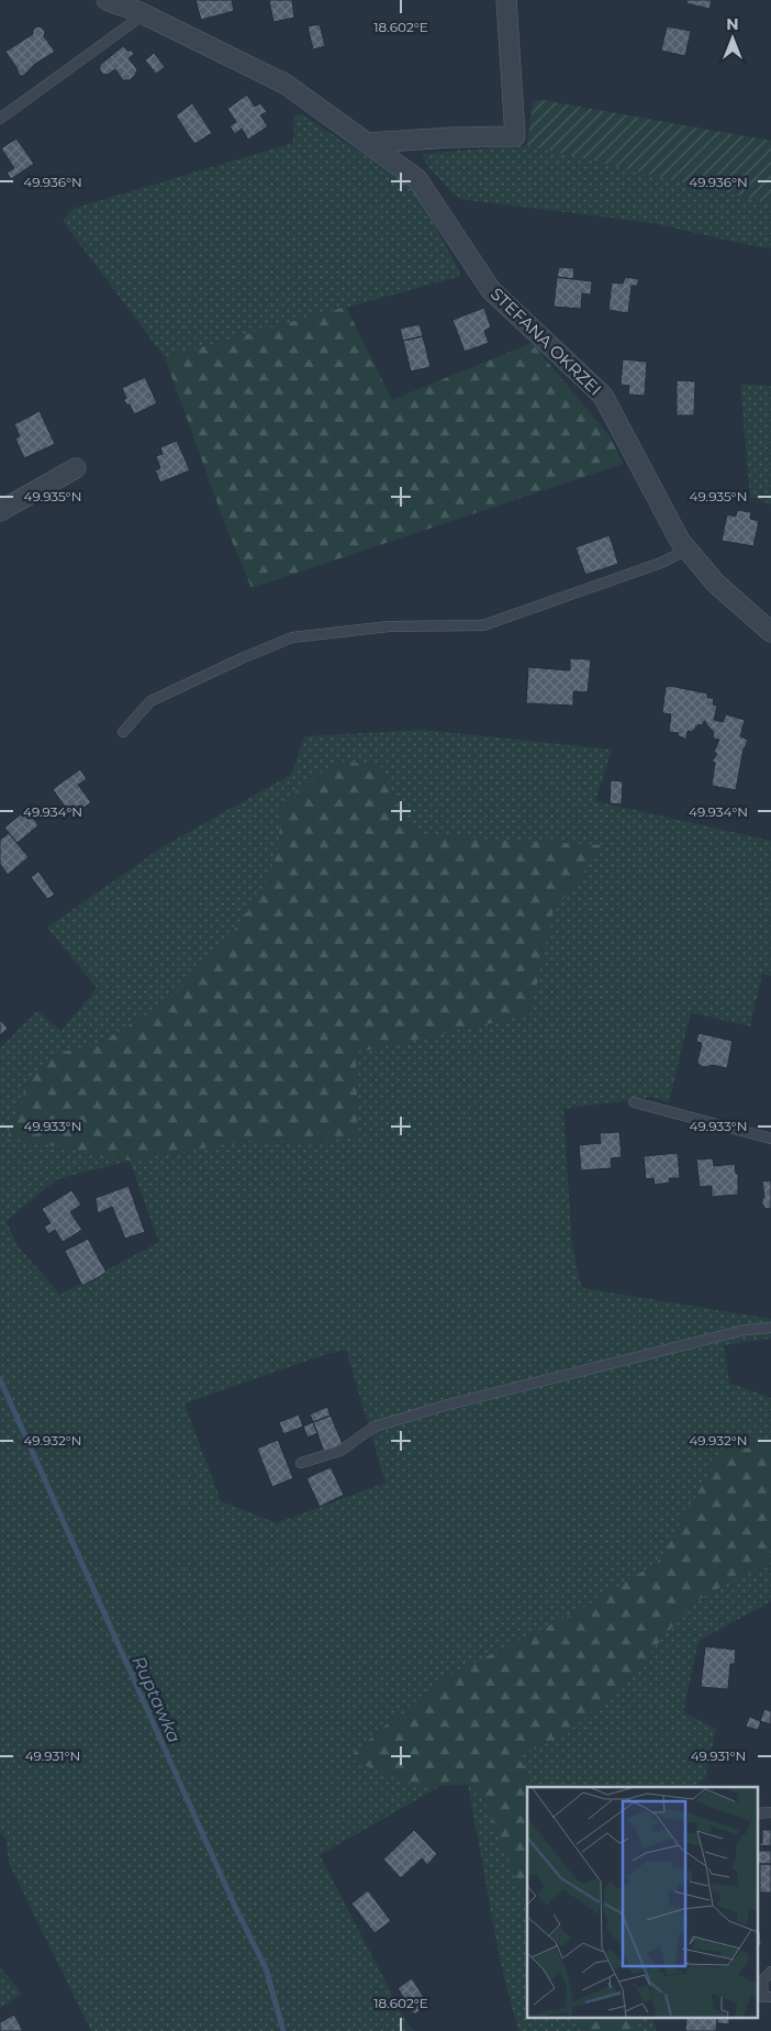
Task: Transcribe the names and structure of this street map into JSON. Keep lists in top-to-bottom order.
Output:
{
  "streets": {
    "street": ["STEFANA OKRZEI"]
  },
  "water": ["Ruptawka"],
  "north": "top",
  "coordinates": [
    "18.602°E",
    "49.936°N",
    "49.935°N",
    "49.934°N",
    "49.933°N",
    "49.932°N",
    "49.931°N"
  ]
}
